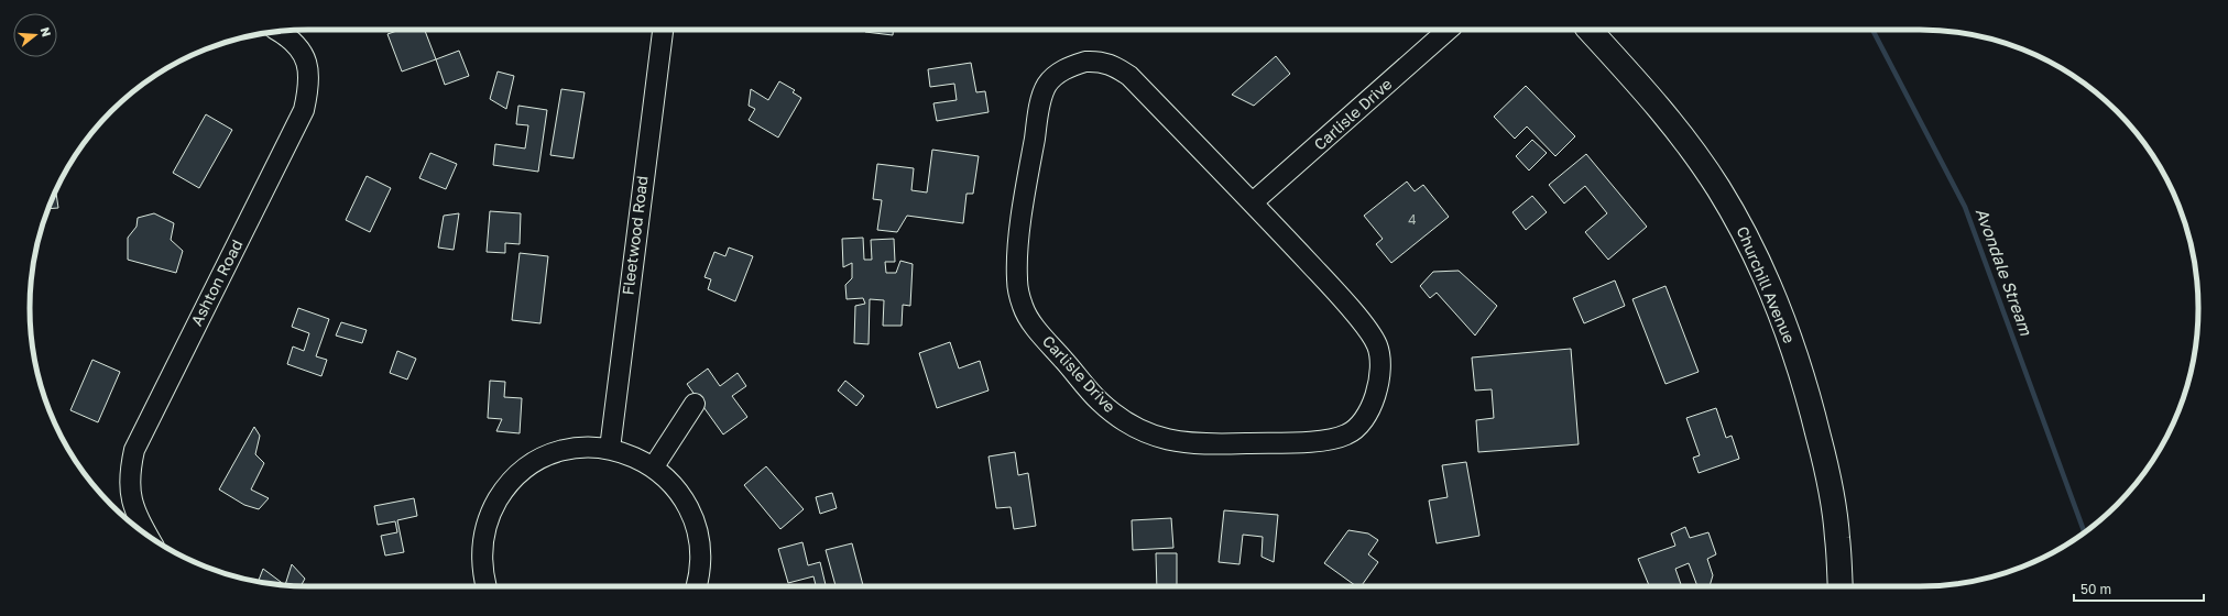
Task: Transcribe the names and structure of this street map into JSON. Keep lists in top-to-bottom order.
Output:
{
  "streets": {
    "main road": ["Churchill Avenue"],
    "street": ["Carlisle Drive", "Fleetwood Road", "Ashton Road"]
  },
  "water": ["Avondale Stream"],
  "house_numbers": ["4"],
  "scale_bar": "50 m",
  "north": "right"
}
